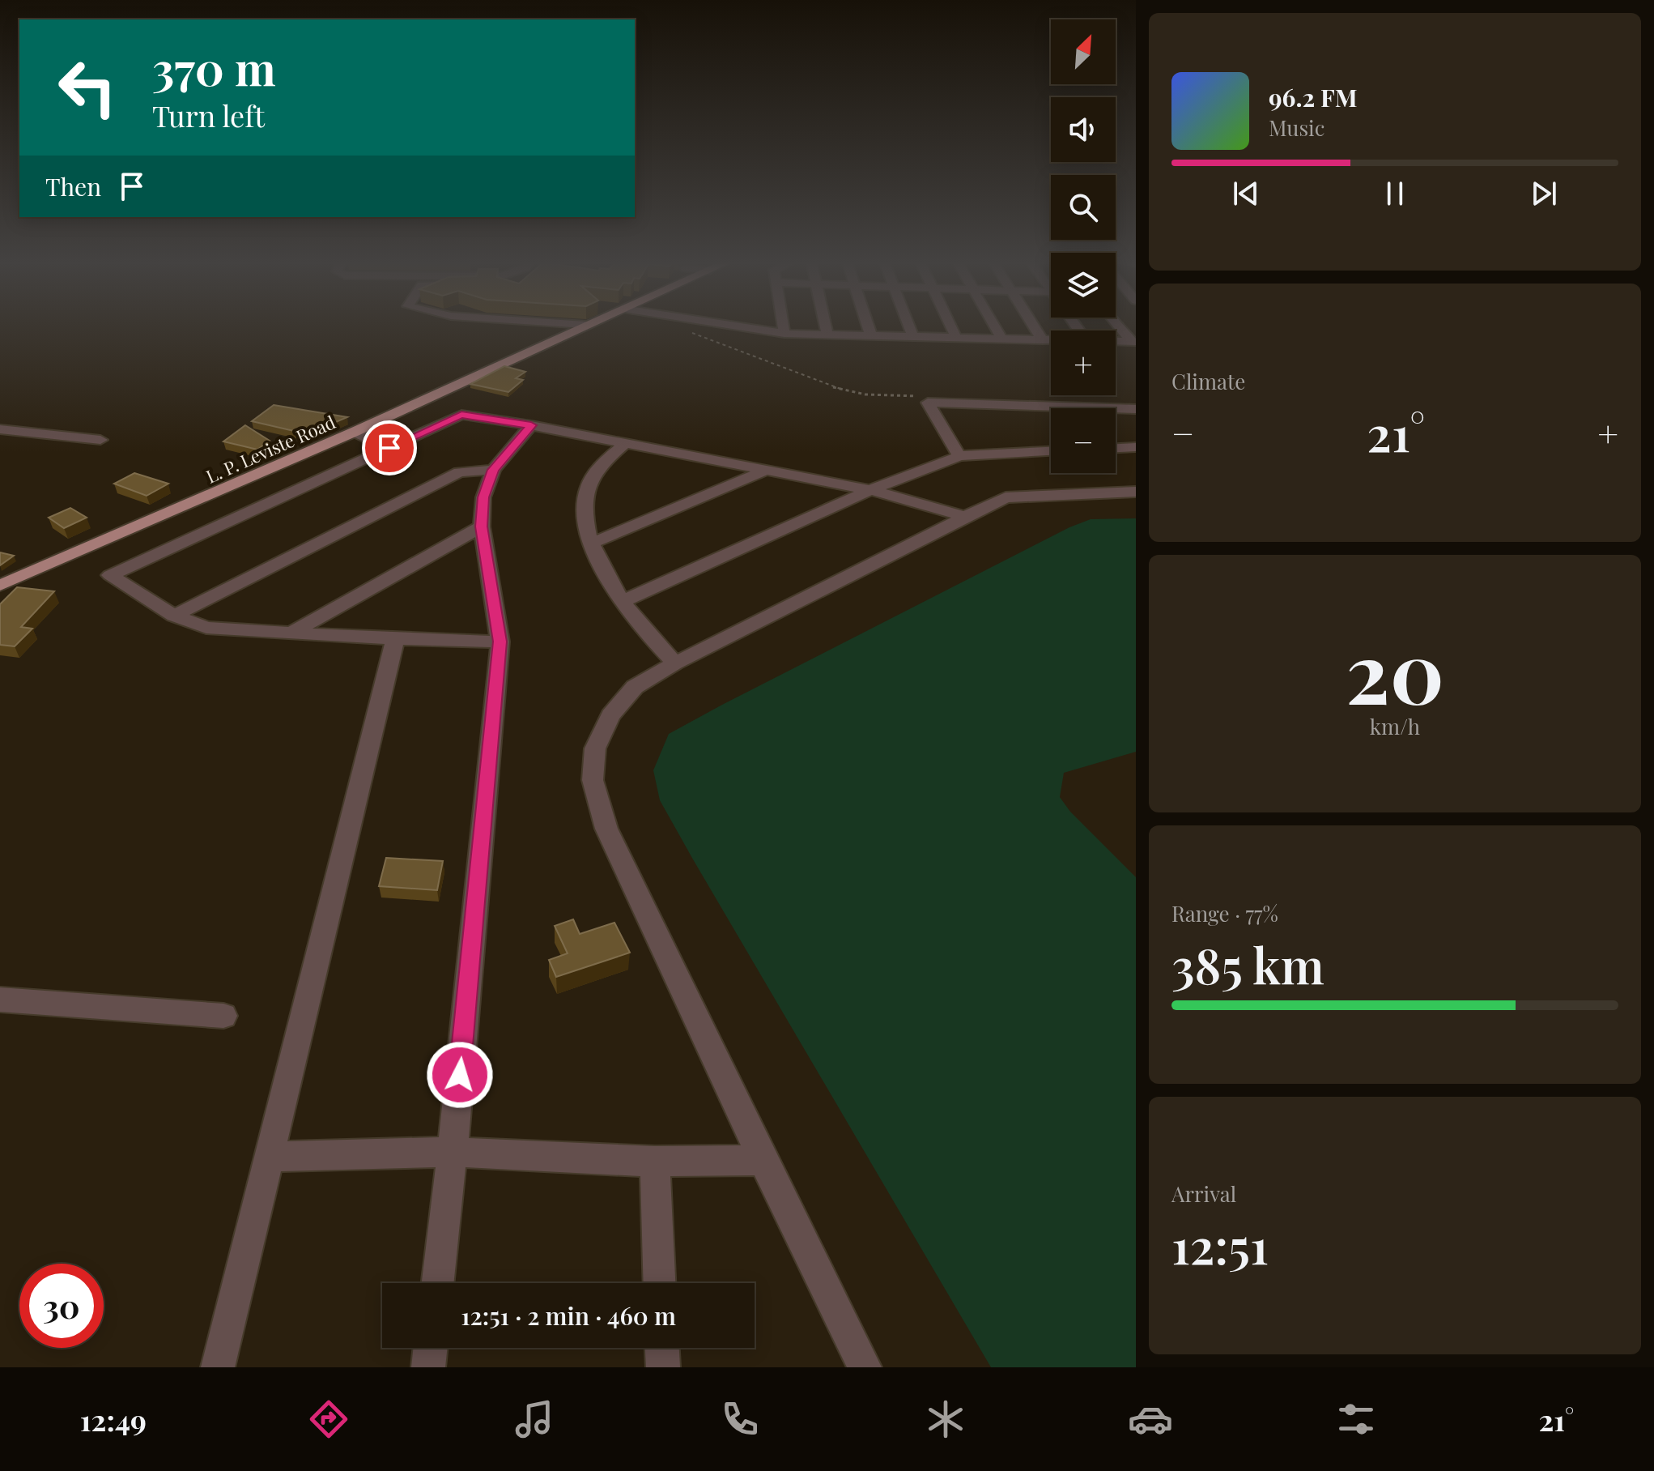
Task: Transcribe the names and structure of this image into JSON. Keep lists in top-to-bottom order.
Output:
{
  "streets": {
    "main road": ["L. P. Leviste Road"]
  },
  "north": "top right",
  "page": {
    "map_buttons": ["+", "−"],
    "turn": ["370 m", "Turn left"],
    "song": ["96.2 FM", "Music"],
    "then": "Then",
    "tile": [
      "Climate",
      ["20", "km/h"],
      ["Range · 77%", "385 km"],
      ["Arrival", "12:51"]
    ],
    "heat": ["−", "21°", "+"],
    "limit": "30",
    "trip": "12:51 · 2 min · 460 m",
    "tabs": ["12:49", "21°"]
  }
}
